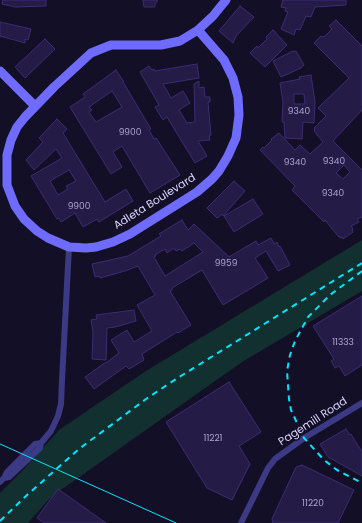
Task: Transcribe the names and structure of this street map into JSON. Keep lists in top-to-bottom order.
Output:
{
  "streets": {
    "street": ["Adleta Boulevard", "Pagemill Road"]
  },
  "house_numbers": [
    "9340",
    "9900",
    "9340",
    "9340",
    "9340",
    "9900",
    "9959",
    "11333",
    "11221",
    "11220"
  ]
}
